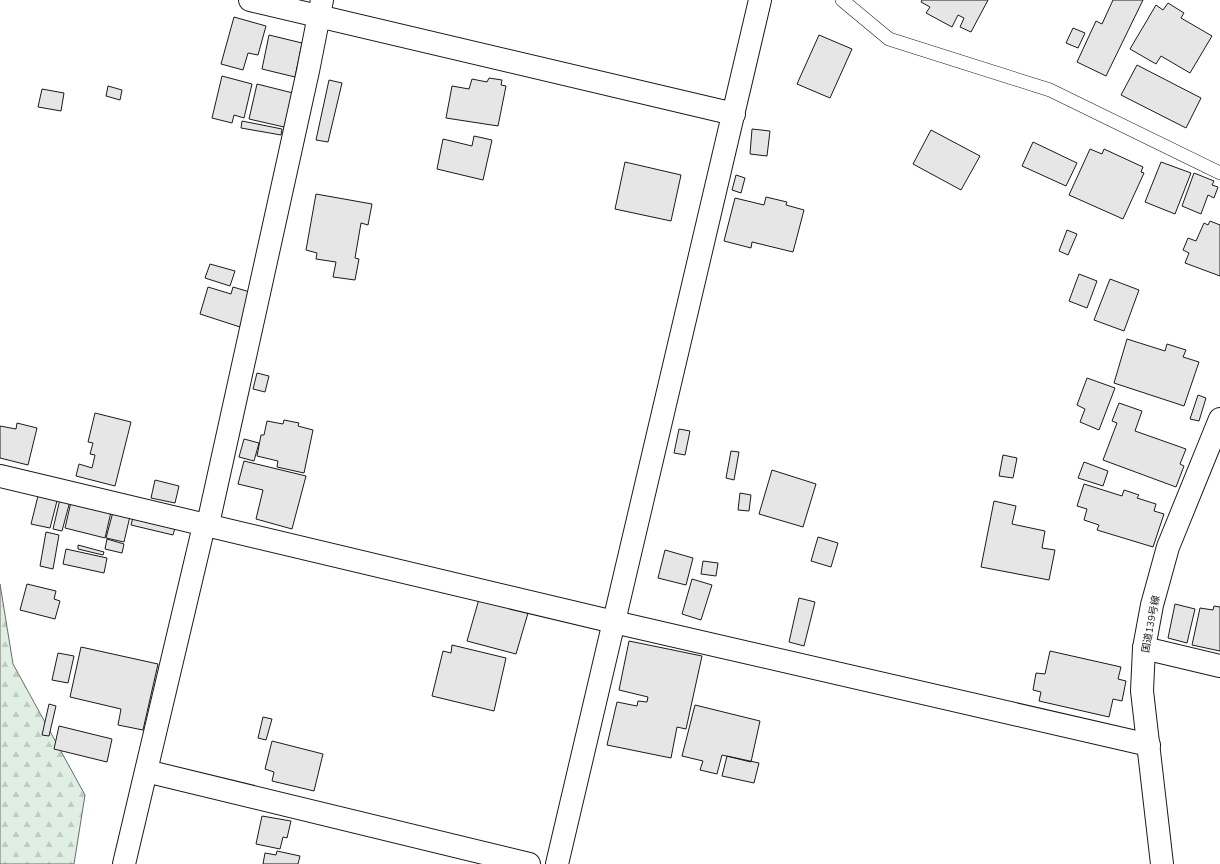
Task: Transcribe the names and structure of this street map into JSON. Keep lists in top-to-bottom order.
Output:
{
  "streets": {
    "main road": ["国道139号線"]
  }
}
